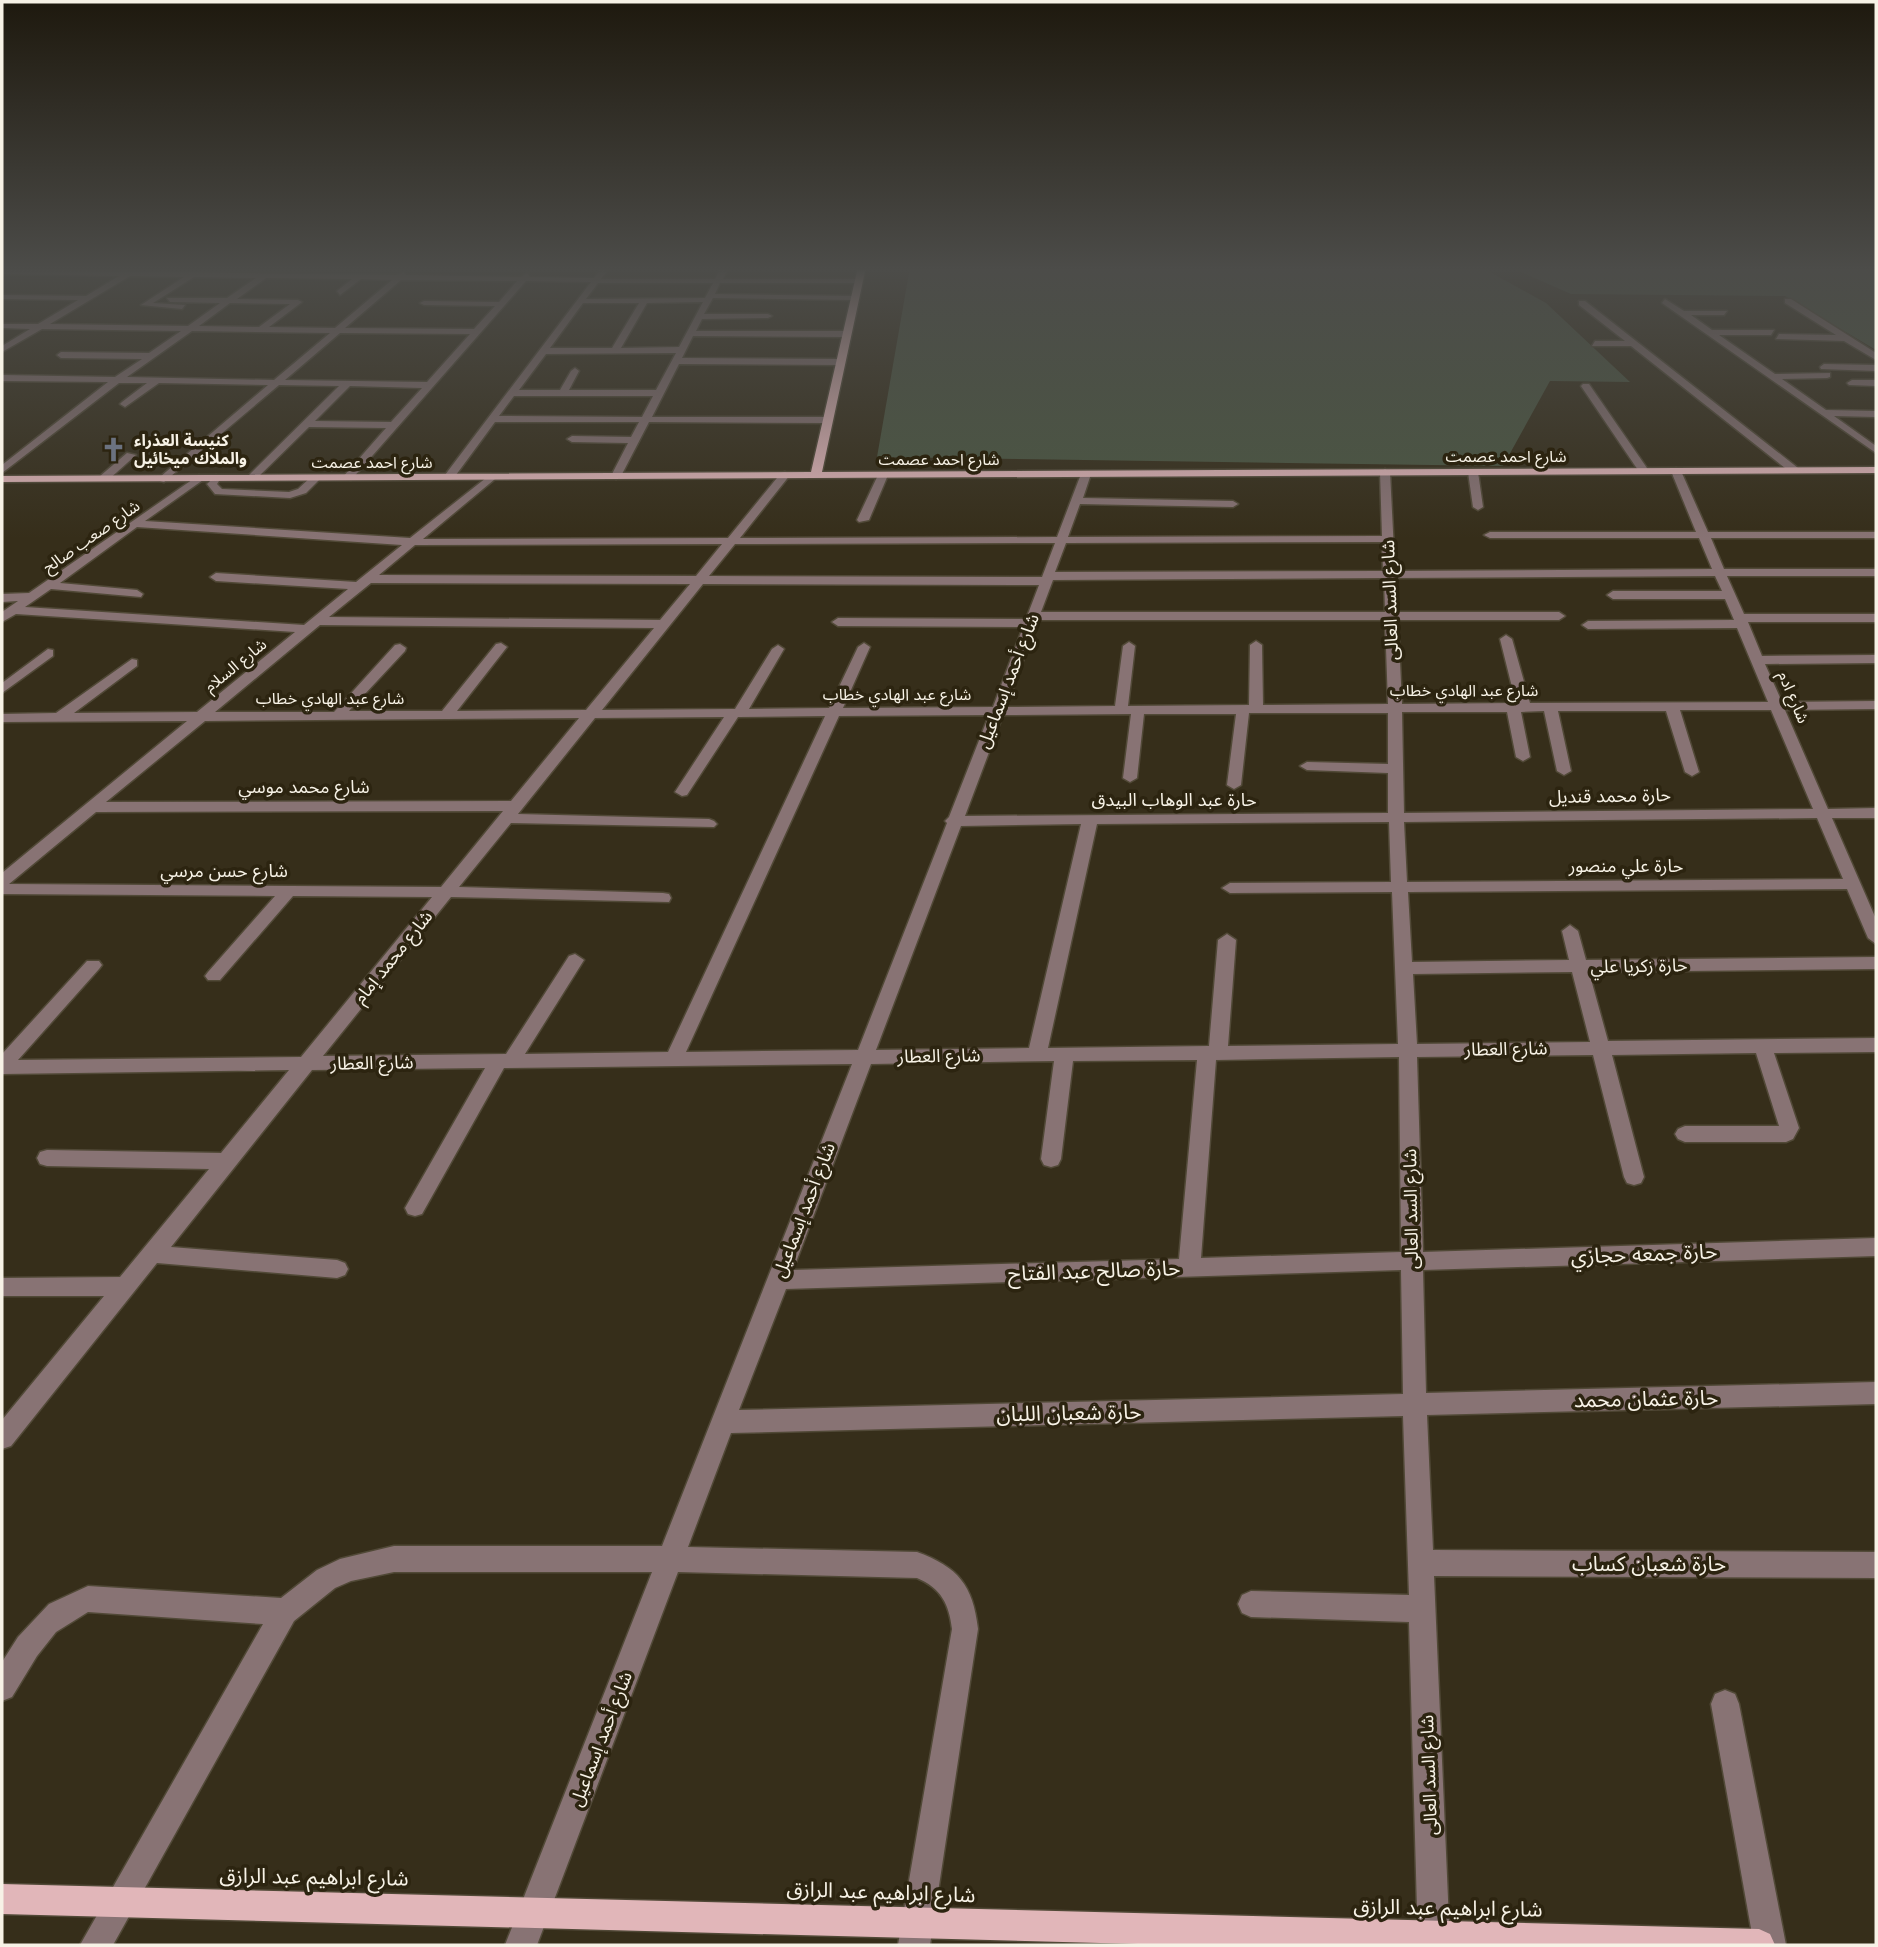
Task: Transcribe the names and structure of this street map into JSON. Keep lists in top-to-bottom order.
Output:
{
  "streets": {
    "main road": ["شارع احمد عصمت", "شارع ابراهيم عبد الرازق"],
    "street": [
      "شارع صعب صالح",
      "شارع السد العالى",
      "شارع السلام",
      "شارع أحمد إسماعيل",
      "شارع عبد الهادي خطاب",
      "شارع ادم",
      "شارع محمد موسي",
      "حارة محمد قنديل",
      "حارة عبد الوهاب البيدق",
      "حارة علي منصور",
      "شارع حسن مرسي",
      "شارع محمد إمام",
      "حارة زكريا علي",
      "شارع العطار",
      "حارة جمعه حجازي",
      "حارة صالح عبد الفتاح",
      "حارة عثمان محمد",
      "حارة شعبان اللبان",
      "حارة شعبان كساب"
    ]
  },
  "crossings": [
    ["شارع احمد عصمت", "شارع صعب صالح"],
    ["شارع احمد عصمت", "شارع السد العالى"],
    ["شارع احمد عصمت", "شارع السلام"],
    ["شارع احمد عصمت", "شارع أحمد إسماعيل"],
    ["شارع احمد عصمت", "شارع ادم"],
    ["شارع احمد عصمت", "شارع محمد إمام"],
    ["شارع السد العالى", "شارع عبد الهادي خطاب"],
    ["شارع السد العالى", "حارة محمد قنديل"],
    ["شارع السد العالى", "حارة عبد الوهاب البيدق"],
    ["شارع السد العالى", "حارة علي منصور"],
    ["شارع السد العالى", "حارة زكريا علي"],
    ["شارع السد العالى", "شارع العطار"],
    ["شارع السد العالى", "حارة جمعه حجازي"],
    ["شارع السد العالى", "حارة صالح عبد الفتاح"],
    ["شارع السد العالى", "حارة عثمان محمد"],
    ["شارع السد العالى", "حارة شعبان اللبان"],
    ["شارع السد العالى", "حارة شعبان كساب"],
    ["شارع السد العالى", "شارع ابراهيم عبد الرازق"],
    ["شارع السلام", "شارع عبد الهادي خطاب"],
    ["شارع السلام", "شارع محمد موسي"],
    ["شارع أحمد إسماعيل", "شارع عبد الهادي خطاب"],
    ["شارع أحمد إسماعيل", "حارة عبد الوهاب البيدق"],
    ["شارع أحمد إسماعيل", "شارع العطار"],
    ["شارع أحمد إسماعيل", "حارة صالح عبد الفتاح"],
    ["شارع أحمد إسماعيل", "حارة شعبان اللبان"],
    ["شارع أحمد إسماعيل", "شارع ابراهيم عبد الرازق"],
    ["شارع عبد الهادي خطاب", "شارع ادم"],
    ["شارع عبد الهادي خطاب", "شارع محمد إمام"],
    ["شارع ادم", "حارة محمد قنديل"],
    ["شارع ادم", "حارة علي منصور"],
    ["شارع محمد موسي", "شارع محمد إمام"],
    ["حارة محمد قنديل", "حارة عبد الوهاب البيدق"],
    ["شارع حسن مرسي", "شارع محمد إمام"],
    ["شارع محمد إمام", "شارع العطار"],
    ["حارة جمعه حجازي", "حارة صالح عبد الفتاح"],
    ["حارة عثمان محمد", "حارة شعبان اللبان"]
  ],
  "places": {
    "church": ["كنيسة العذراء والملاك ميخائيل"]
  }
}
